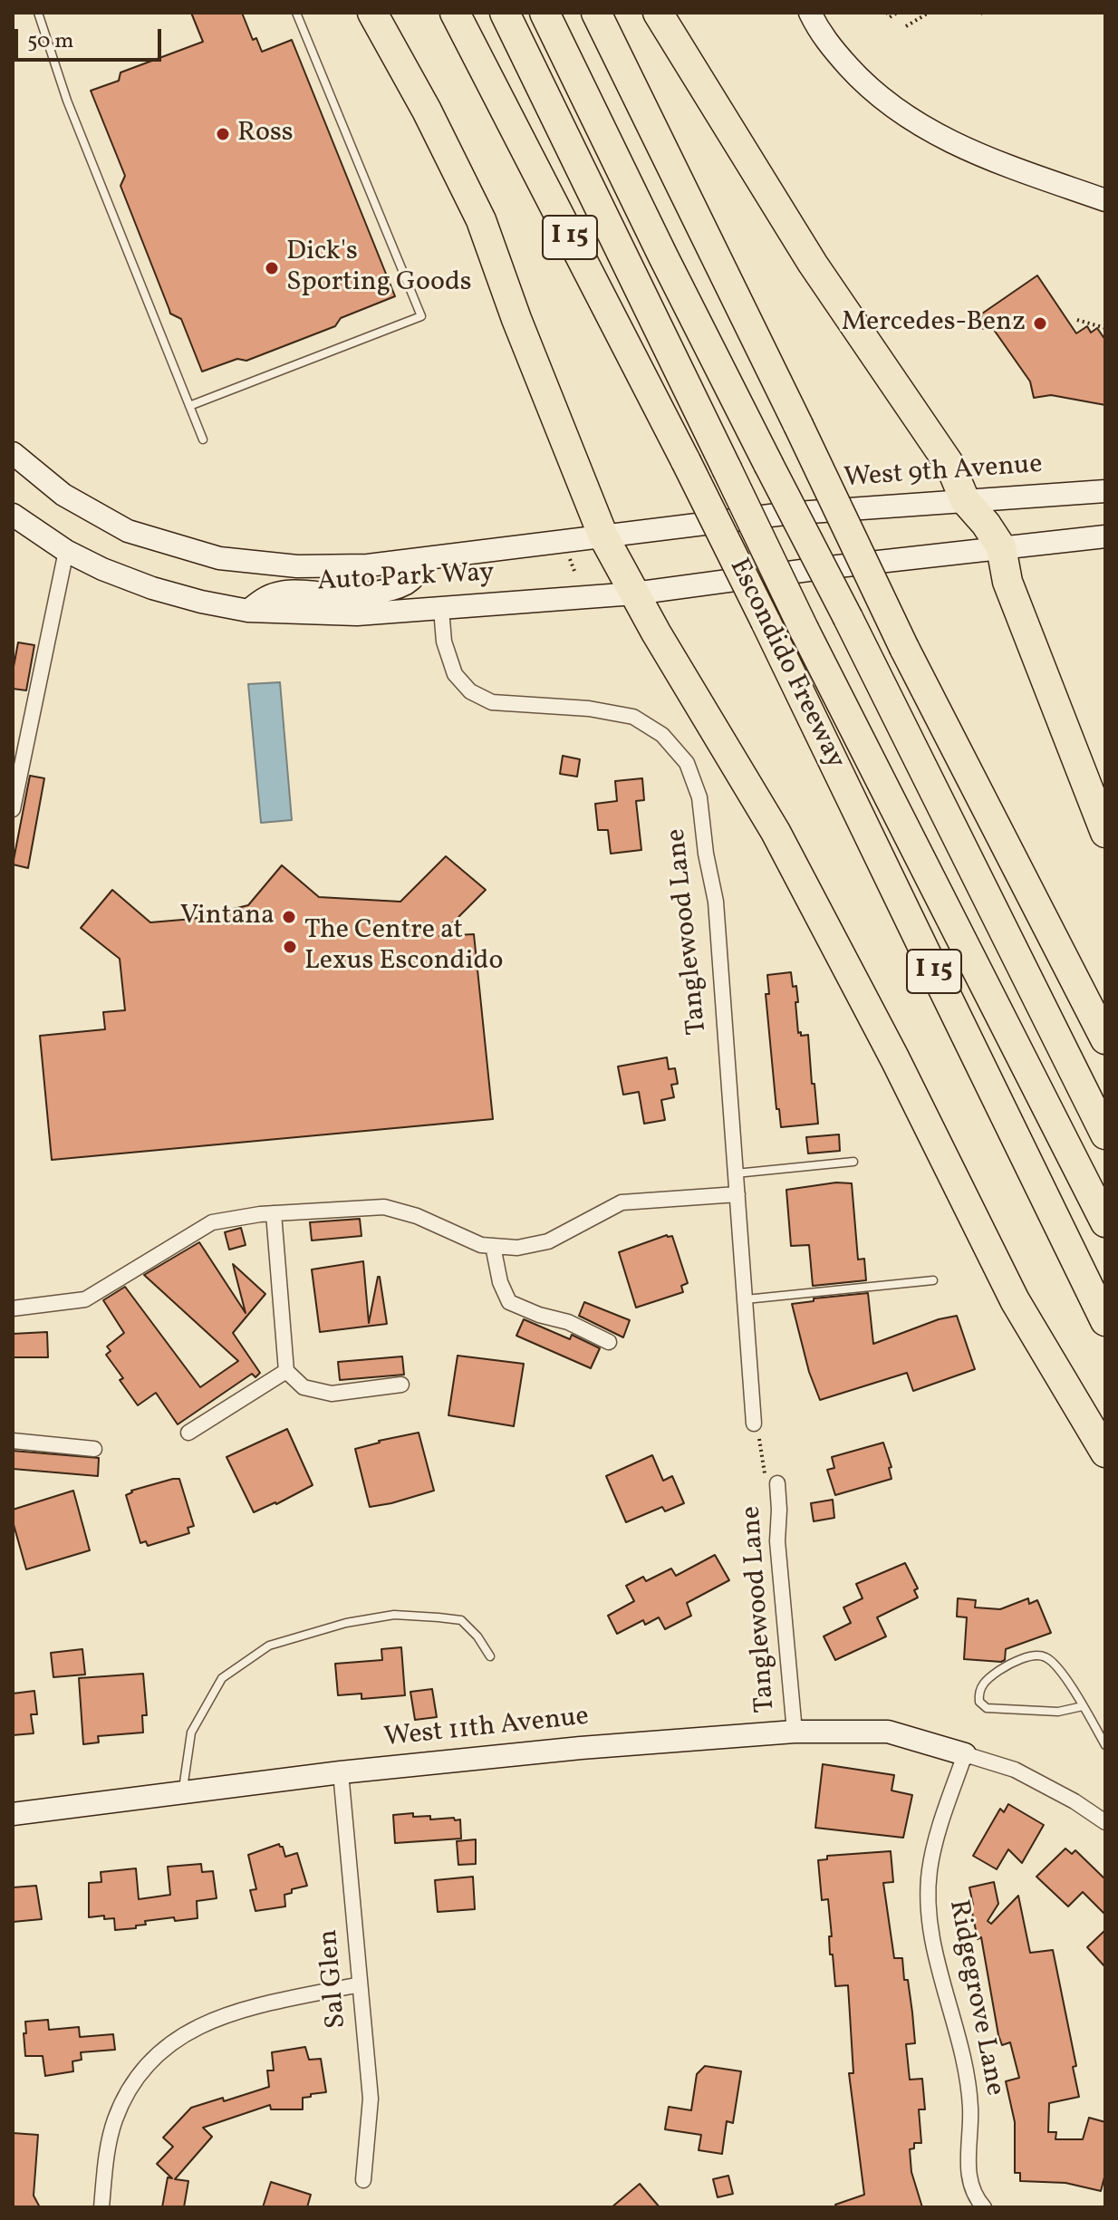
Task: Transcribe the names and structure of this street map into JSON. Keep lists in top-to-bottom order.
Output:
{
  "streets": {
    "highway": ["I 15", "Escondido Freeway"],
    "main road": ["West 9th Avenue", "Auto Park Way", "West 11th Avenue"],
    "street": ["Tanglewood Lane", "Sal Glen", "Ridgegrove Lane"]
  },
  "crossings": [
    ["West 9th Avenue", "Auto Park Way"],
    ["Auto Park Way", "Tanglewood Lane"],
    ["Tanglewood Lane", "West 11th Avenue"],
    ["West 11th Avenue", "Sal Glen"],
    ["West 11th Avenue", "Ridgegrove Lane"]
  ],
  "places": [
    "Ross",
    "Dick's Sporting Goods",
    "Mercedes-Benz",
    "Vintana",
    "The Centre at Lexus Escondido"
  ],
  "scale_bar": "50 m"
}
